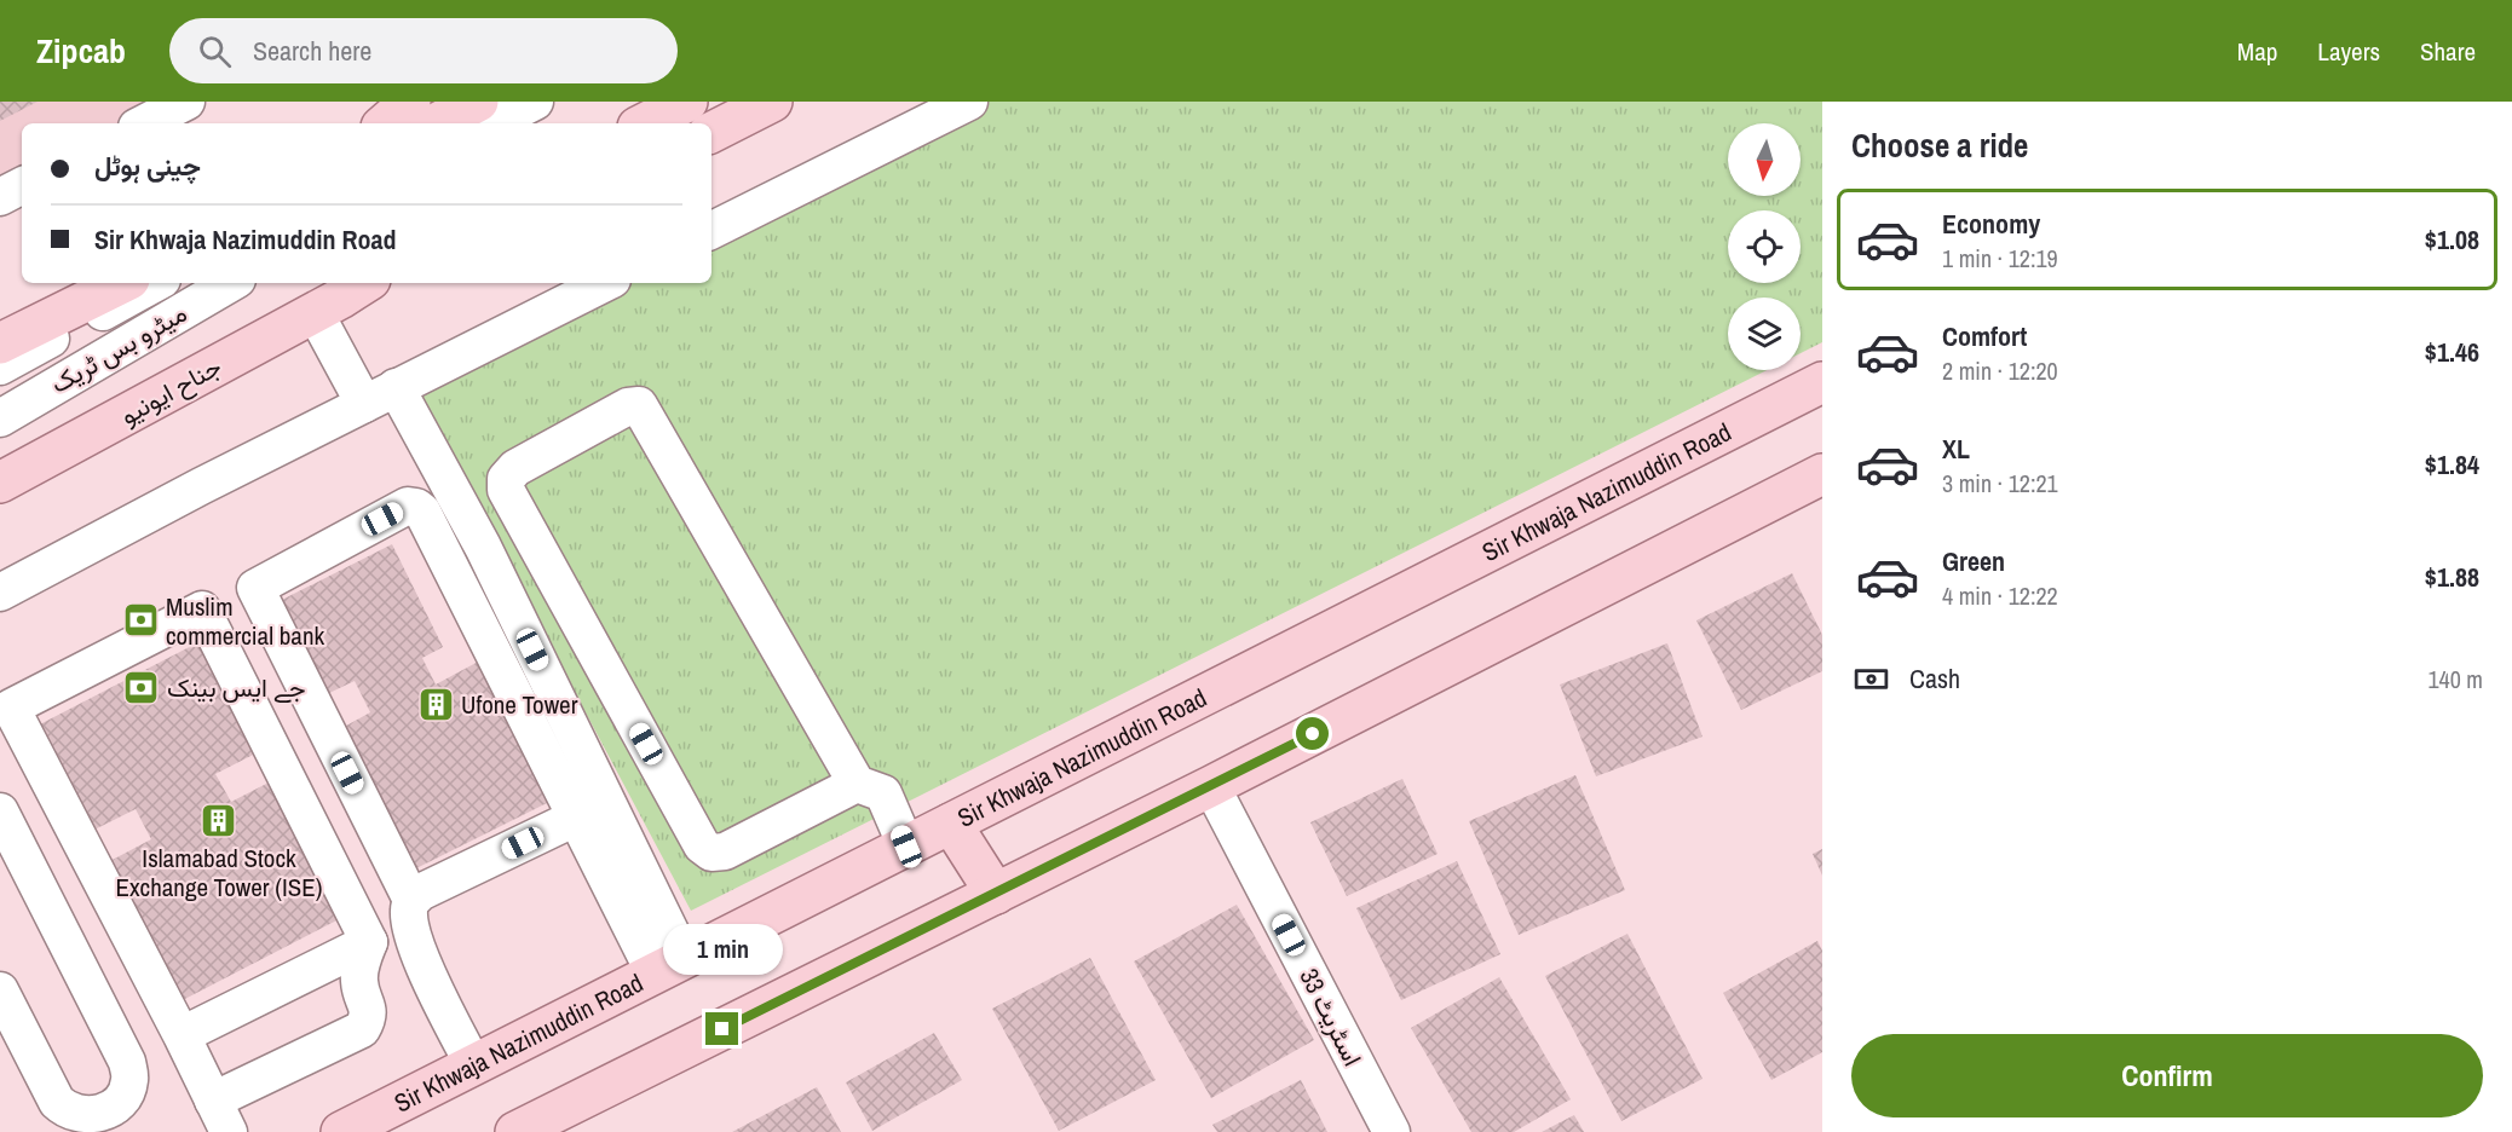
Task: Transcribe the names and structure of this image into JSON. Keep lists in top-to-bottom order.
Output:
{
  "streets": {
    "main road": ["جناح ایونیو", "Sir Khwaja Nazimuddin Road"],
    "street": ["میٹرو بس ٹریک", "اسٹریٹ 33"]
  },
  "places": {
    "bank": ["Muslim commercial bank", "جے ایس بینک"],
    "building": ["Ufone Tower", "Islamabad Stock Exchange Tower (ISE)"]
  },
  "north": "bottom",
  "page": {
    "header": "Zipcab",
    "search": "Search here",
    "nav": ["Map", "Layers", "Share"],
    "heading": "Choose a ride",
    "banner": ["چینی ہوٹل", "Sir Khwaja Nazimuddin Road"],
    "list": [
      {
        "name": "Economy",
        "note": "1 min · 12:19",
        "value": "$1.08"
      },
      {
        "name": "Comfort",
        "note": "2 min · 12:20",
        "value": "$1.46"
      },
      {
        "name": "XL",
        "note": "3 min · 12:21",
        "value": "$1.84"
      },
      {
        "name": "Green",
        "note": "4 min · 12:22",
        "value": "$1.88"
      }
    ],
    "pay": ["Cash", "140 m"],
    "bubble": "1 min",
    "buttons": "Confirm"
  }
}
